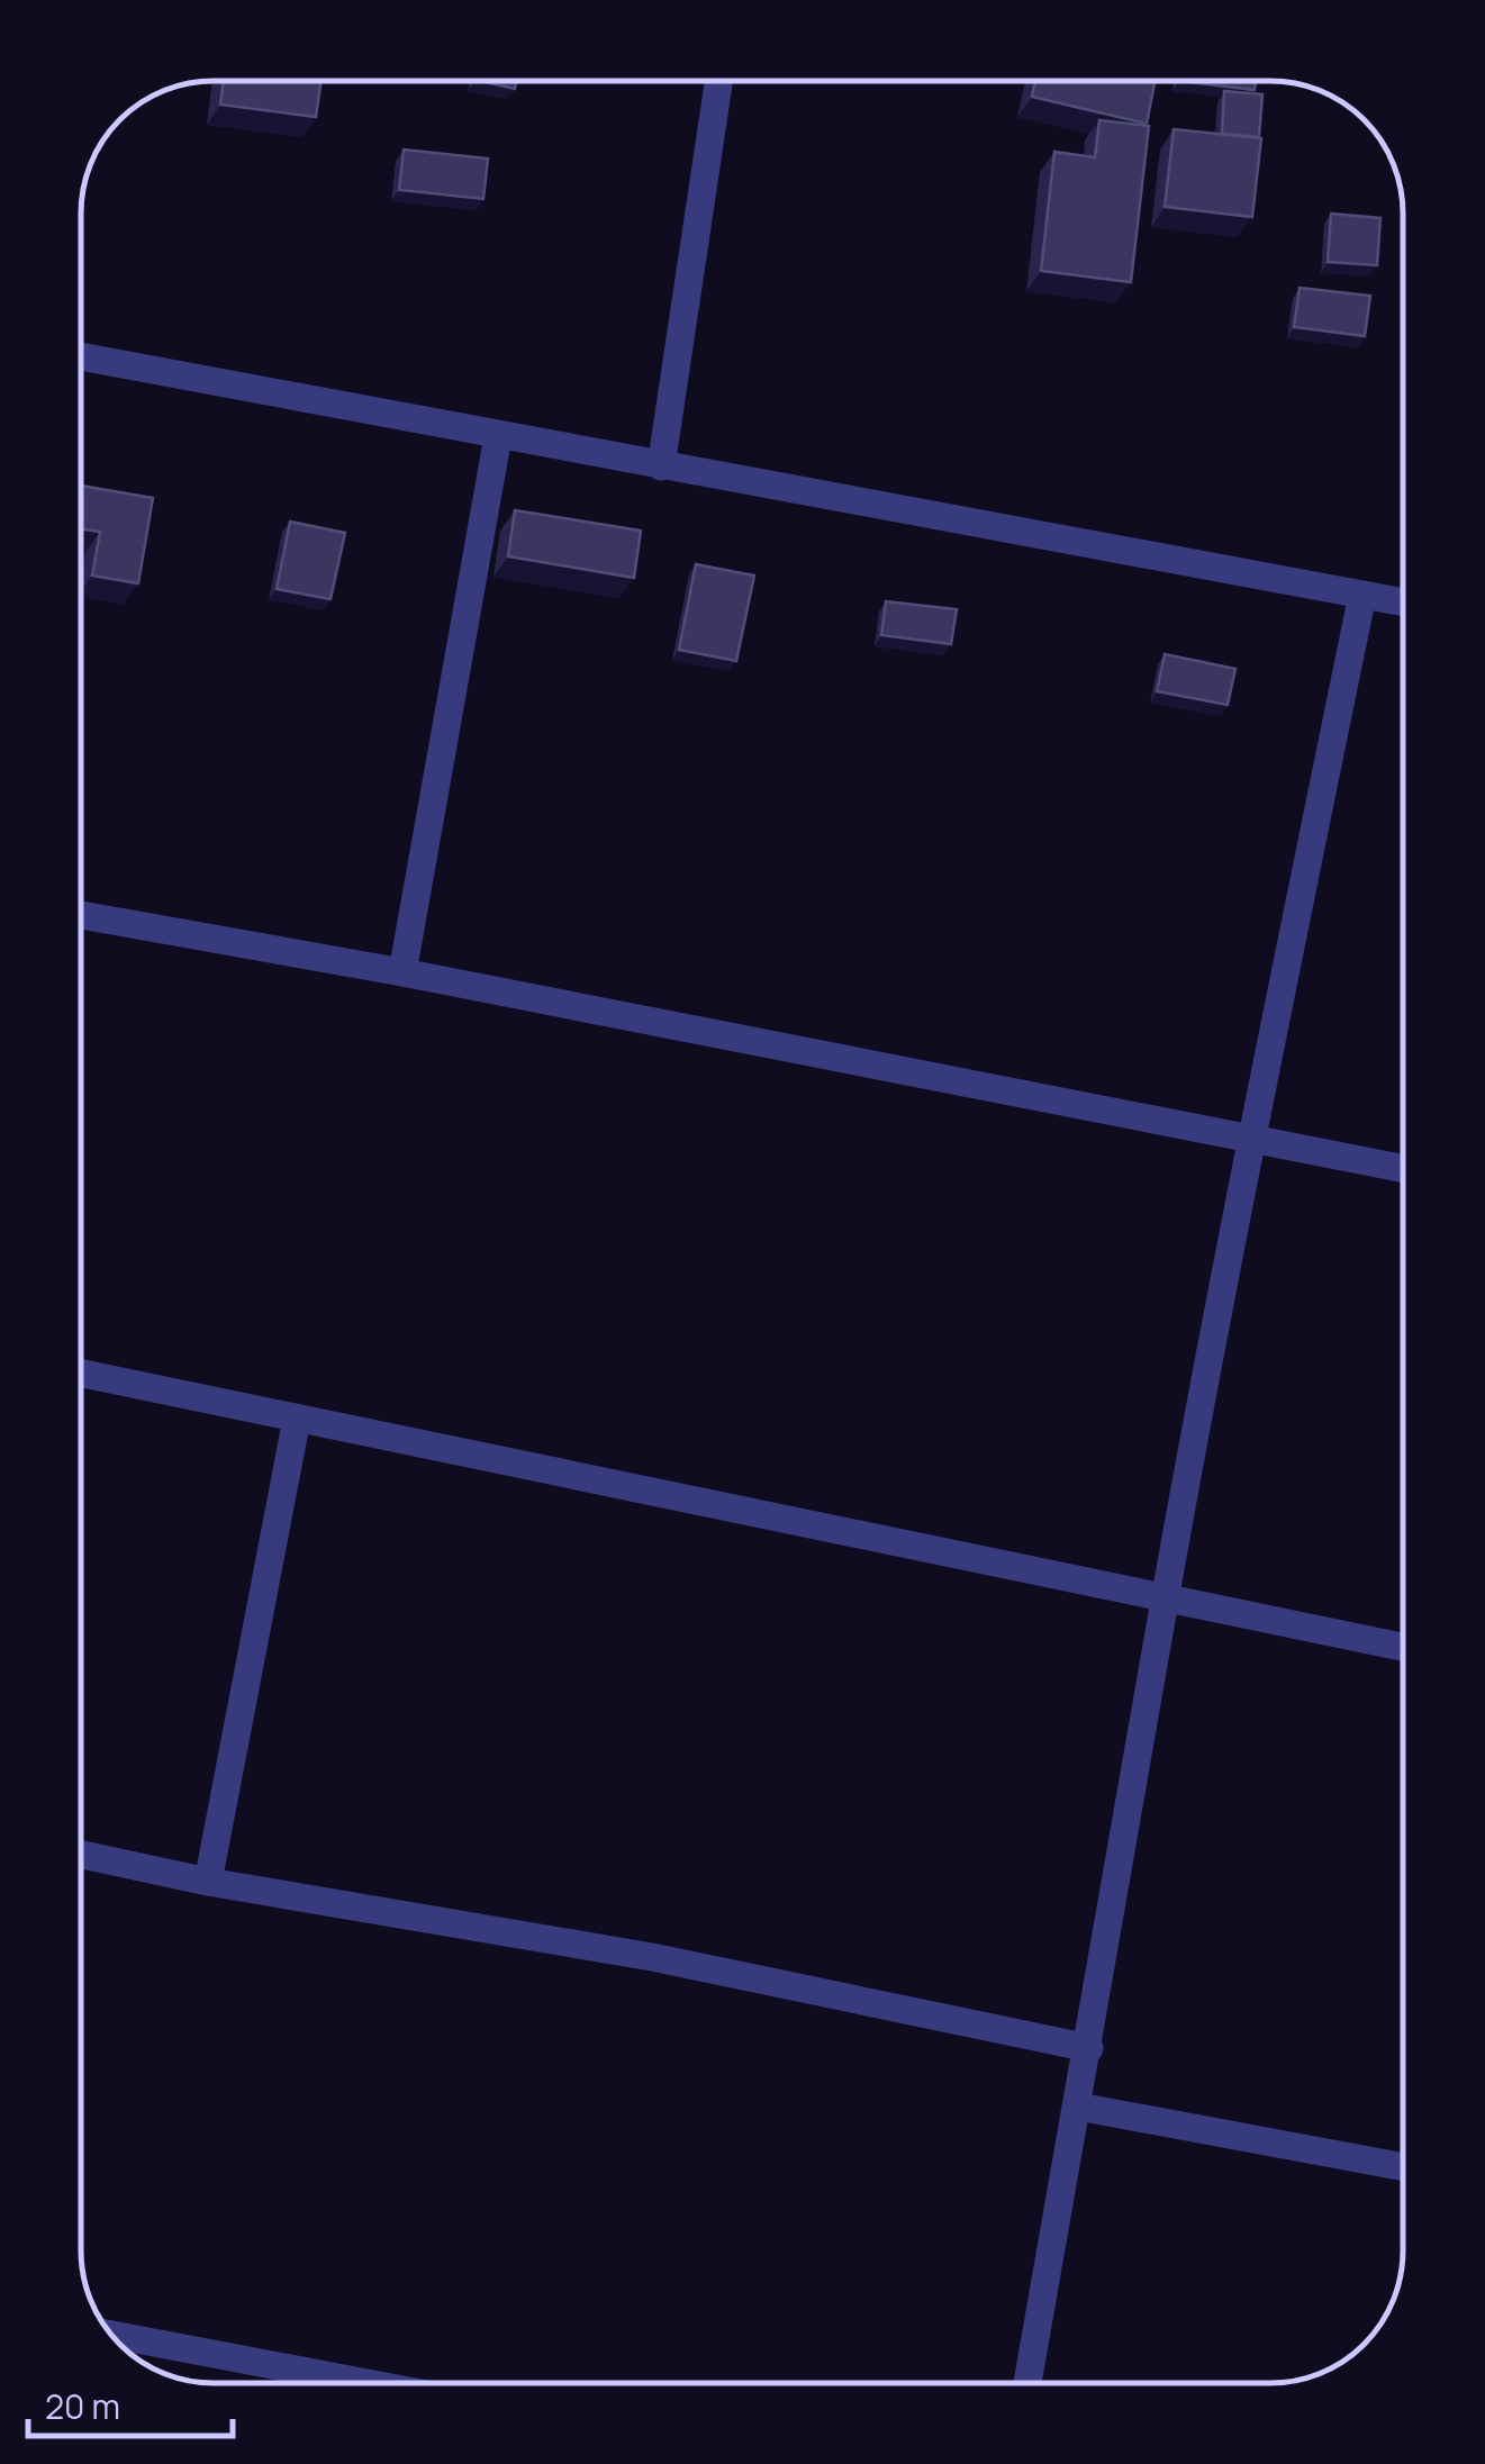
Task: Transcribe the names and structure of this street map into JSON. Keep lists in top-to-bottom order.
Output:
{
  "scale_bar": "20 m"
}
